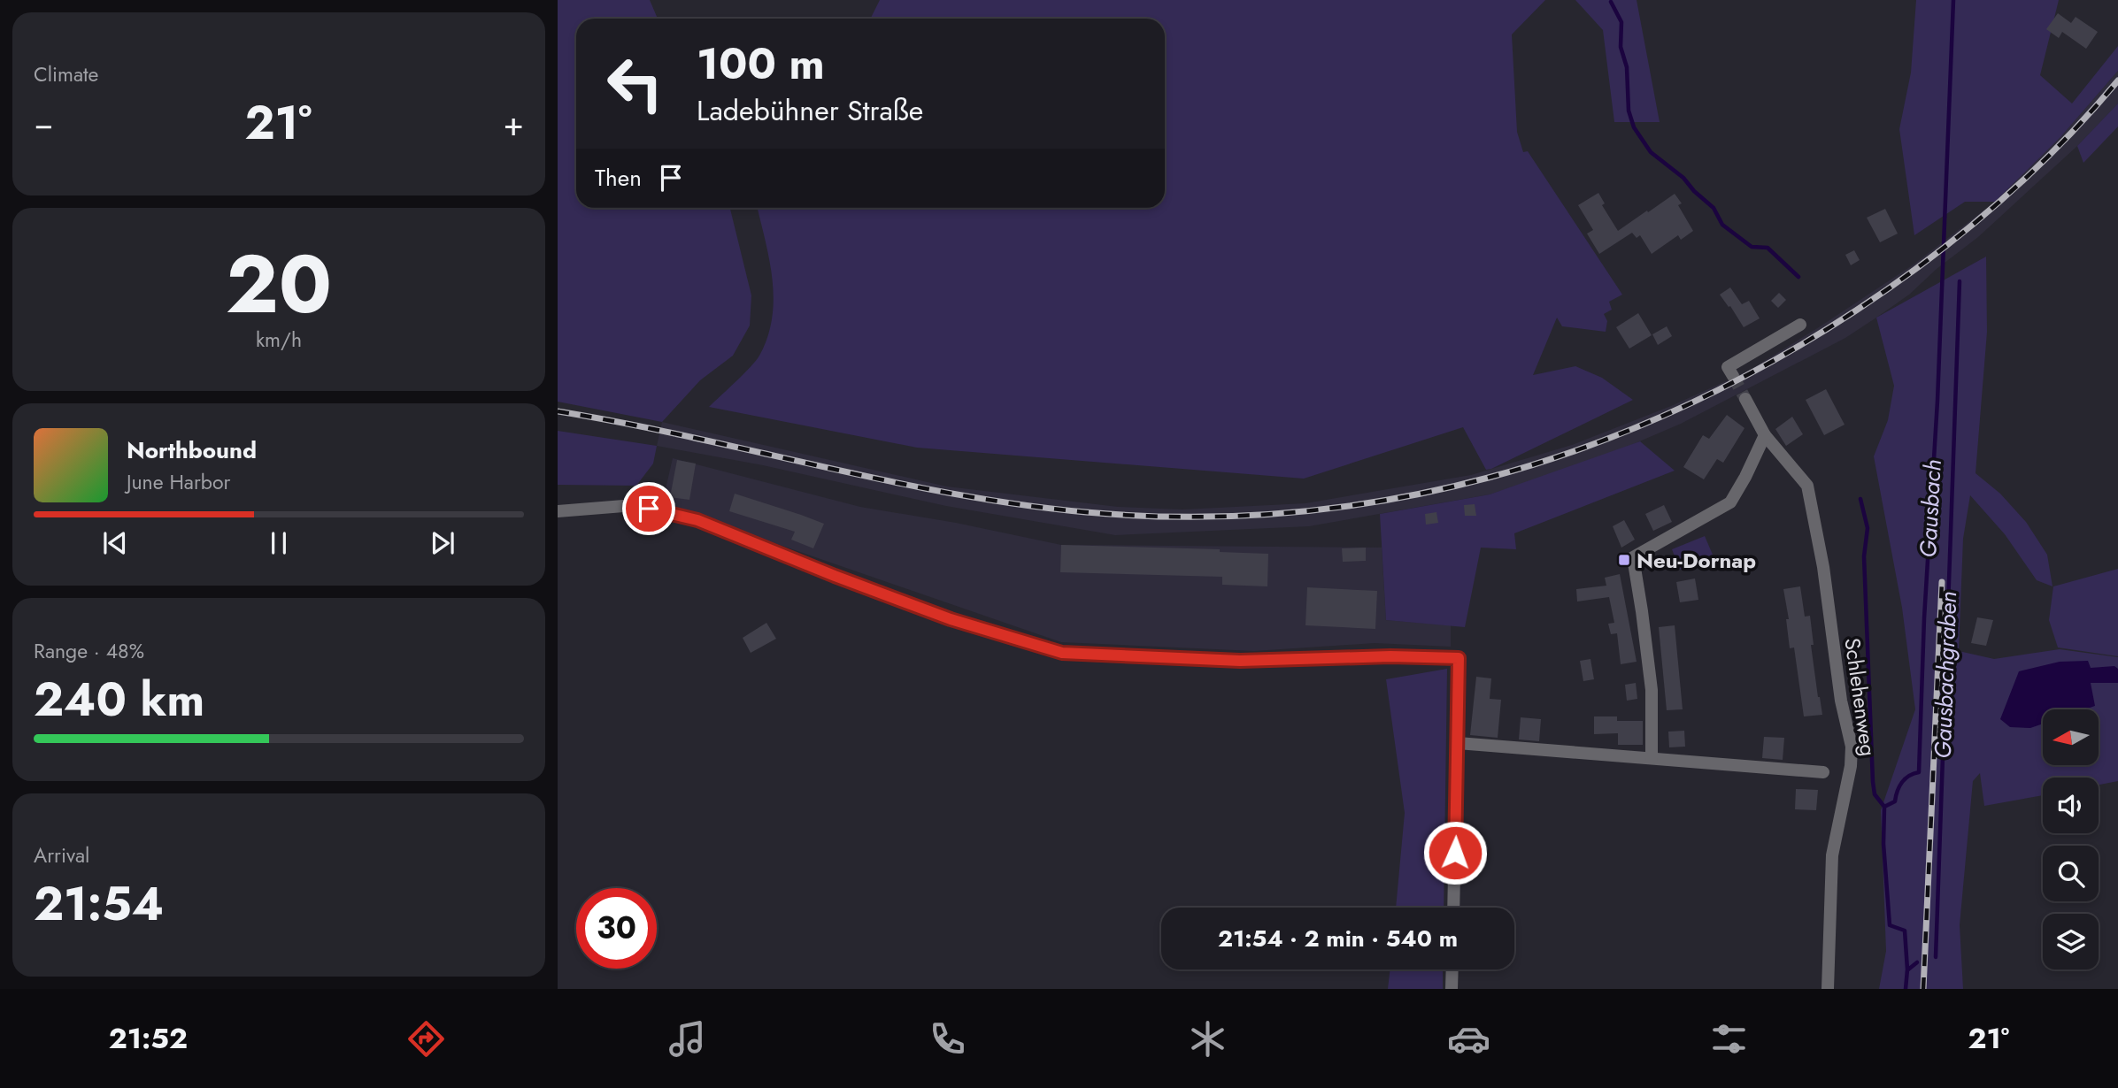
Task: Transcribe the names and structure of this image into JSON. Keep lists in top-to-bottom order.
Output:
{
  "streets": {
    "street": ["Schlehenweg"]
  },
  "water": ["Gausbach", "Gausbachgraben"],
  "places": {
    "transit": ["Neu-Dornap"]
  },
  "north": "left",
  "page": {
    "tile": [
      "Climate",
      ["20", "km/h"],
      ["Range · 48%", "240 km"],
      ["Arrival", "21:54"]
    ],
    "turn": ["100 m", "Ladebühner Straße"],
    "heat": ["−", "21°", "+"],
    "then": "Then",
    "song": ["Northbound", "June Harbor"],
    "limit": "30",
    "trip": "21:54 · 2 min · 540 m",
    "tabs": ["21:52", "21°"]
  }
}
